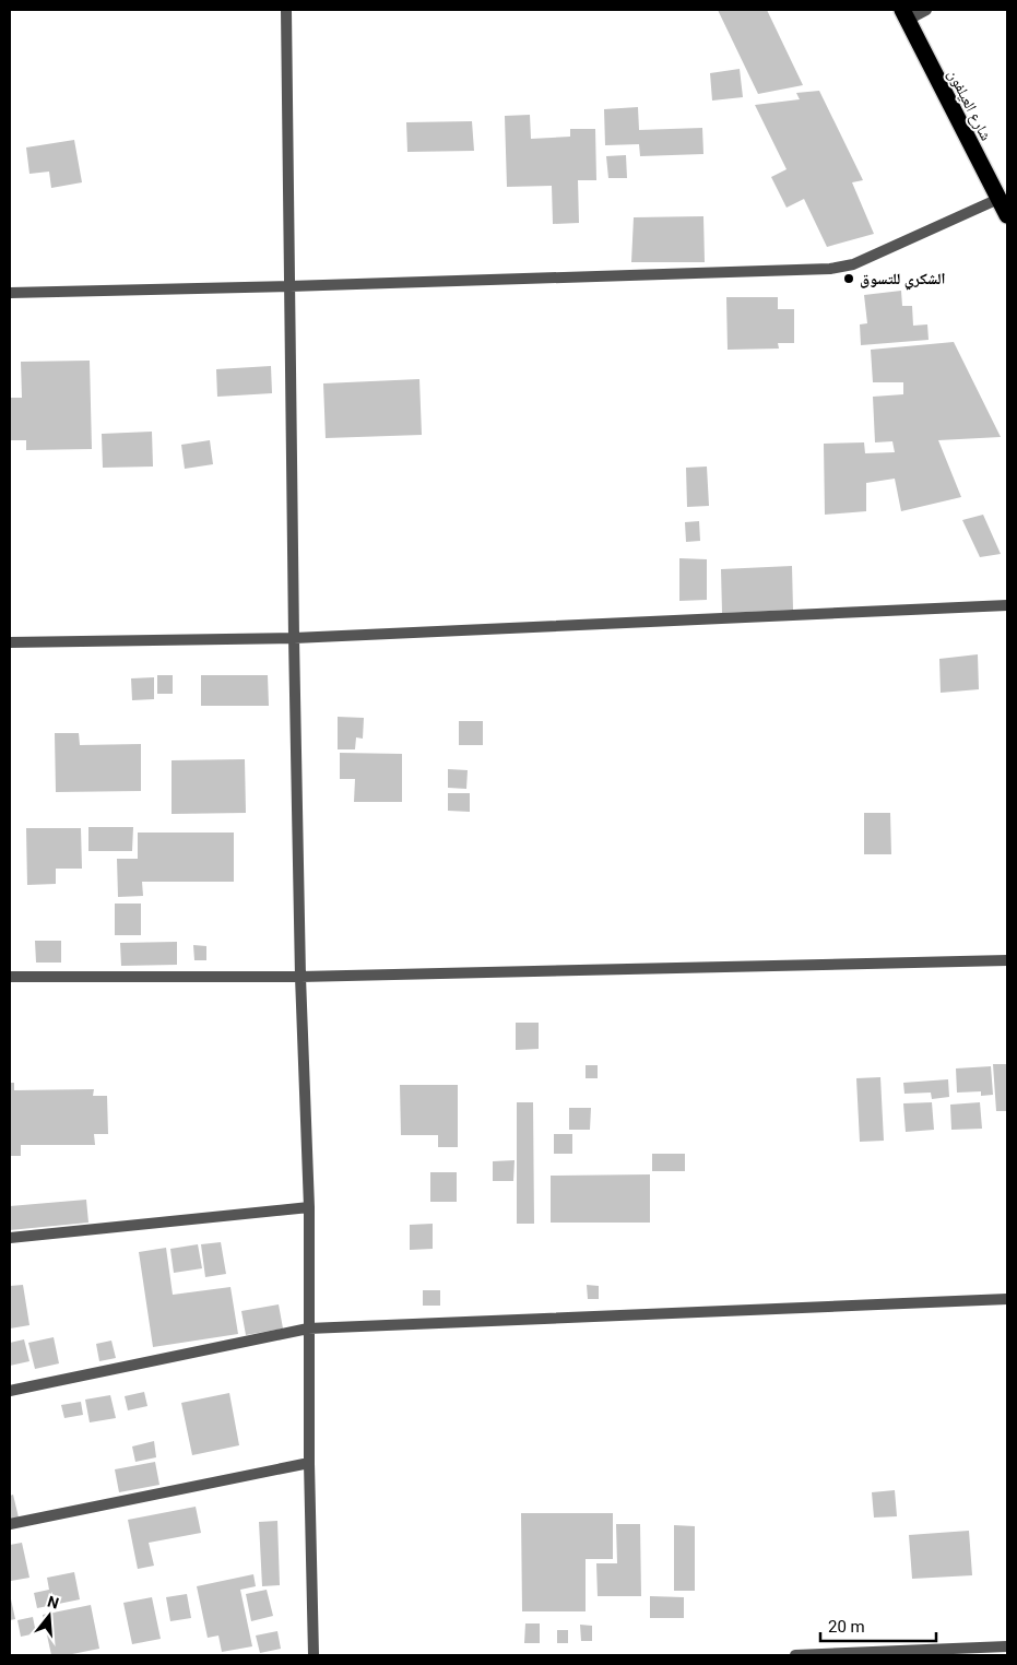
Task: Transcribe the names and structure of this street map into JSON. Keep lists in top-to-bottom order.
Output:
{
  "streets": {
    "highway": ["شارع العيلفون"]
  },
  "places": ["الشكري للتسوق"],
  "scale_bar": "20 m",
  "north": "top"
}
